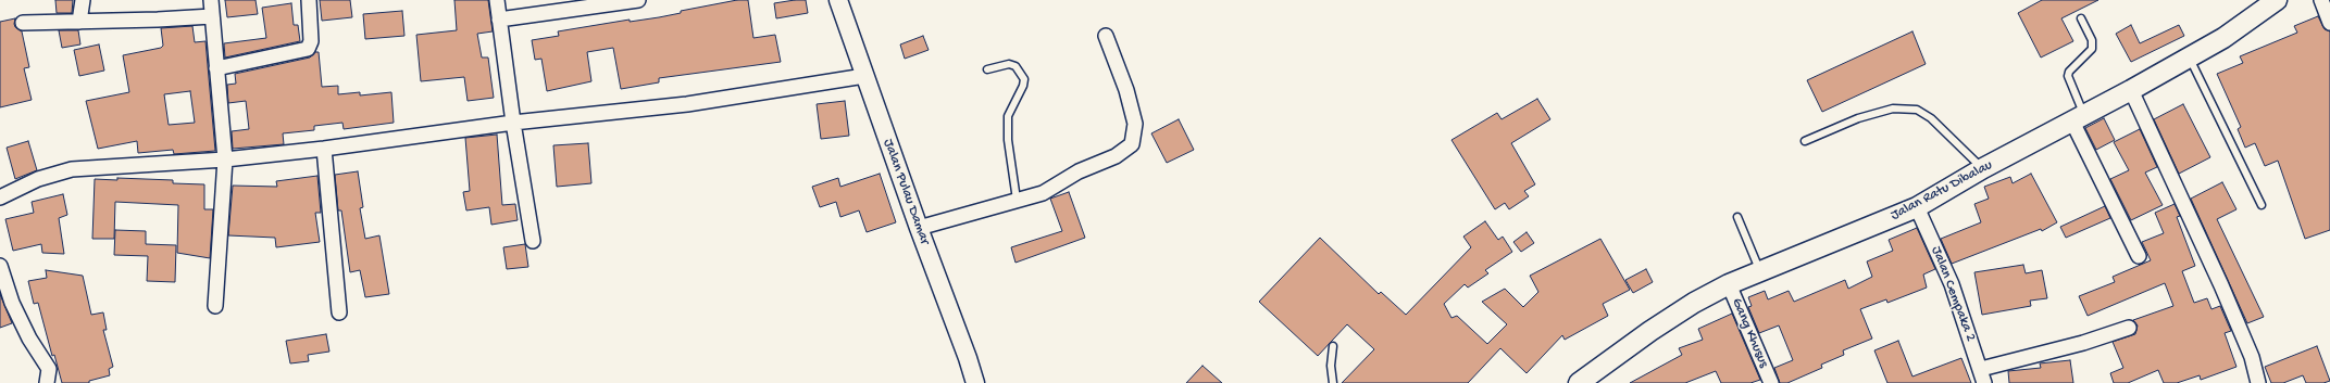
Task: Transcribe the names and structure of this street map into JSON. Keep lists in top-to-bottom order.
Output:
{
  "streets": {
    "main road": ["Jalan Ratu Dibalau"],
    "street": ["Jalan Pulau Damar", "Jalan Cempaka 2", "Gang Khusus"]
  },
  "crossings": [
    ["Jalan Ratu Dibalau", "Jalan Cempaka 2"],
    ["Jalan Ratu Dibalau", "Gang Khusus"]
  ]
}
